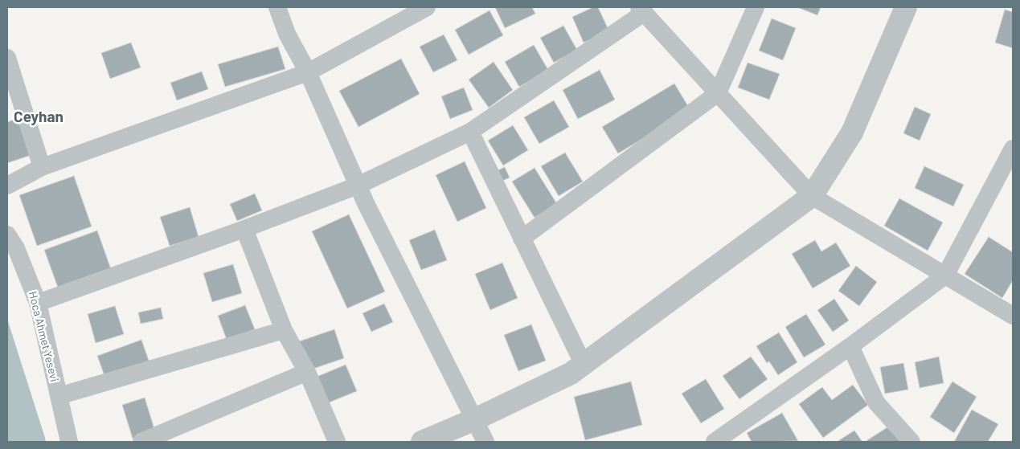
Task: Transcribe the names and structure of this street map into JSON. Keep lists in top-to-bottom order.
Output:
{
  "streets": {
    "street": ["Hoca Ahmet Yesevi"]
  },
  "districts": ["Ceyhan"]
}
